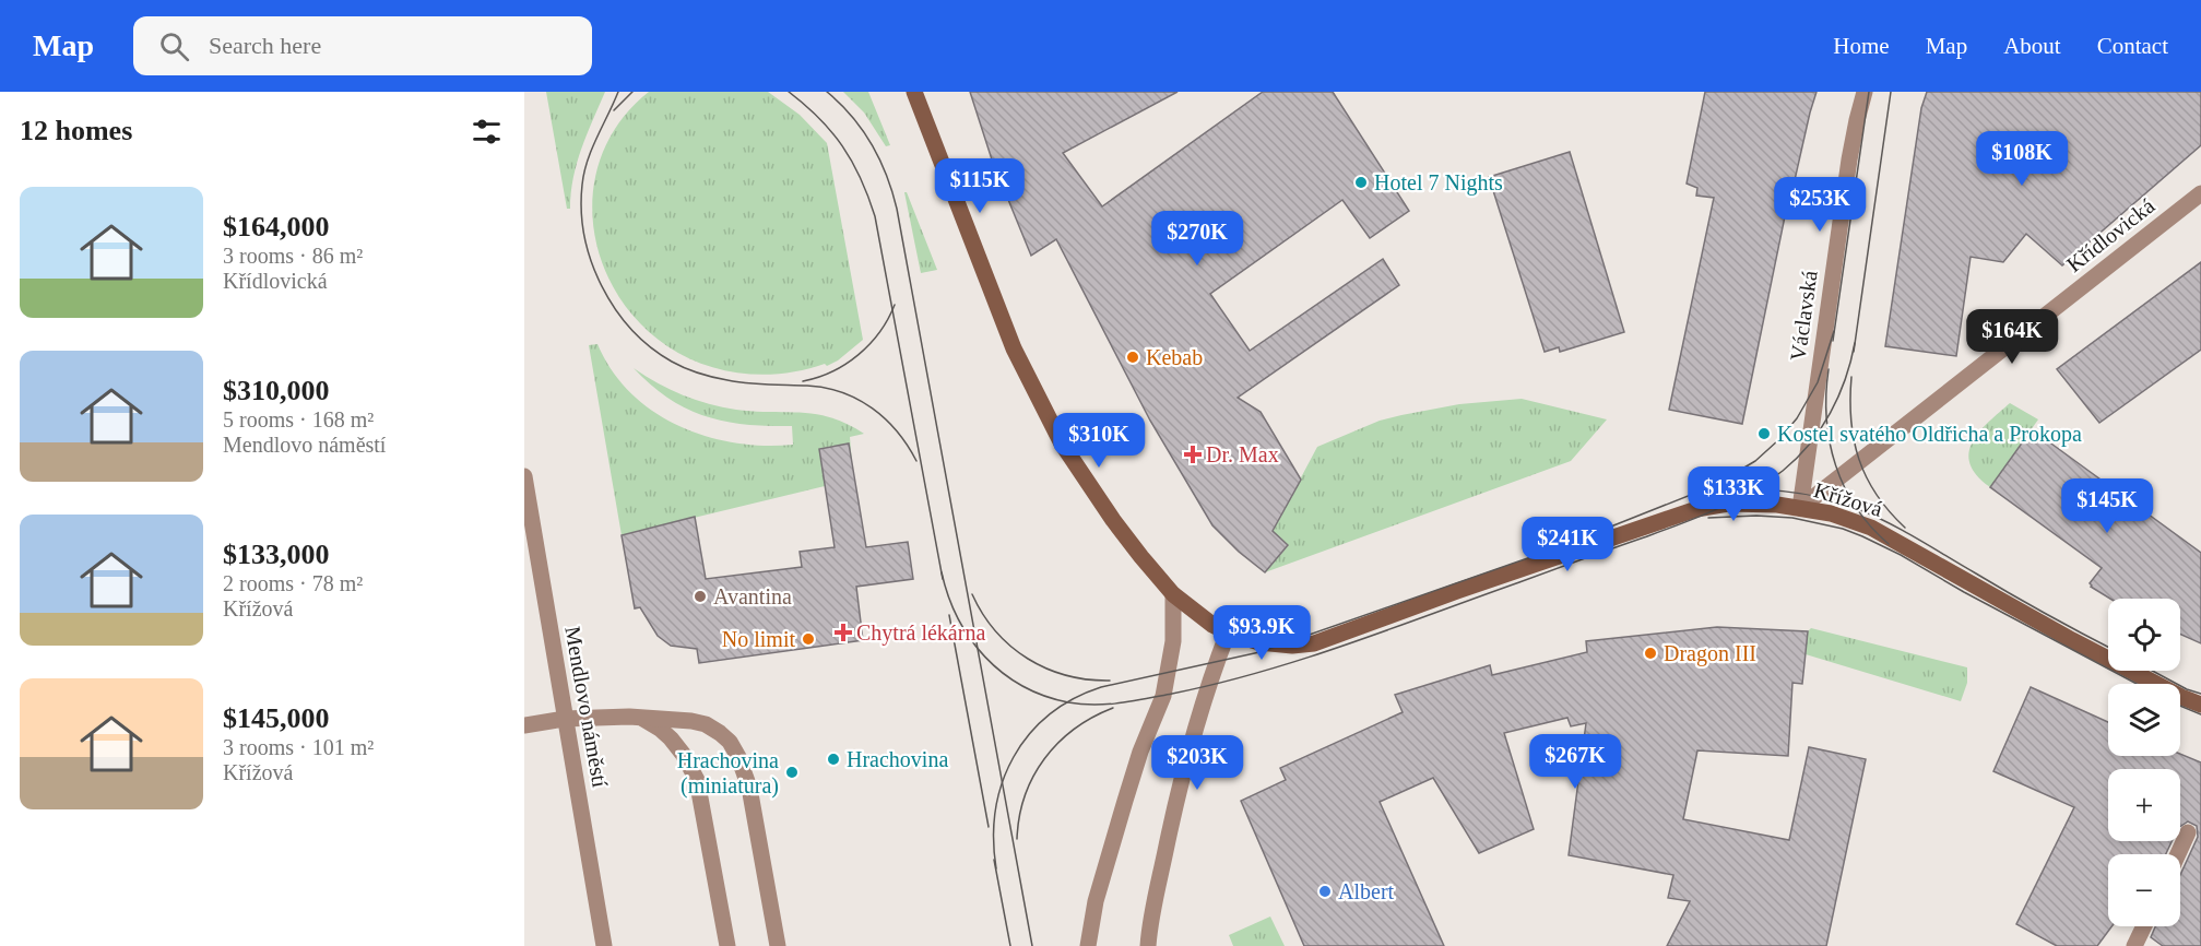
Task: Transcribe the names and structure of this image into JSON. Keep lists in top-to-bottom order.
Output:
{
  "streets": {
    "main road": ["Křížová"],
    "street": ["Křídlovická", "Václavská", "Mendlovo náměstí"]
  },
  "crossings": [
    ["Křídlovická", "Václavská"],
    ["Křídlovická", "Křížová"],
    ["Václavská", "Křížová"]
  ],
  "places": {
    "other": [
      "Hotel 7 Nights",
      "Kebab",
      "Kostel svatého Oldřicha a Prokopa",
      "Avantina",
      "No limit",
      "Dragon III",
      "Hrachovina",
      "Hrachovina (miniatura)",
      "Albert"
    ],
    "health": ["Dr. Max", "Chytrá lékárna"]
  },
  "page": {
    "header": "Map",
    "search": "Search here",
    "nav": [
      "Home",
      "Map",
      "About",
      "Contact"
    ],
    "heading": "12 homes",
    "price": [
      "$108K",
      "$115K",
      "$253K",
      "$270K",
      "$164K",
      "$310K",
      "$133K",
      "$145K",
      "$241K",
      "$93.9K",
      "$267K",
      "$203K"
    ],
    "list": [
      {
        "name": "$164,000",
        "note": "3 rooms · 86 m² · Křídlovická"
      },
      {
        "name": "$310,000",
        "note": "5 rooms · 168 m² · Mendlovo náměstí"
      },
      {
        "name": "$133,000",
        "note": "2 rooms · 78 m² · Křížová"
      },
      {
        "name": "$145,000",
        "note": "3 rooms · 101 m² · Křížová"
      }
    ],
    "map_buttons": ["+", "−"]
  }
}
